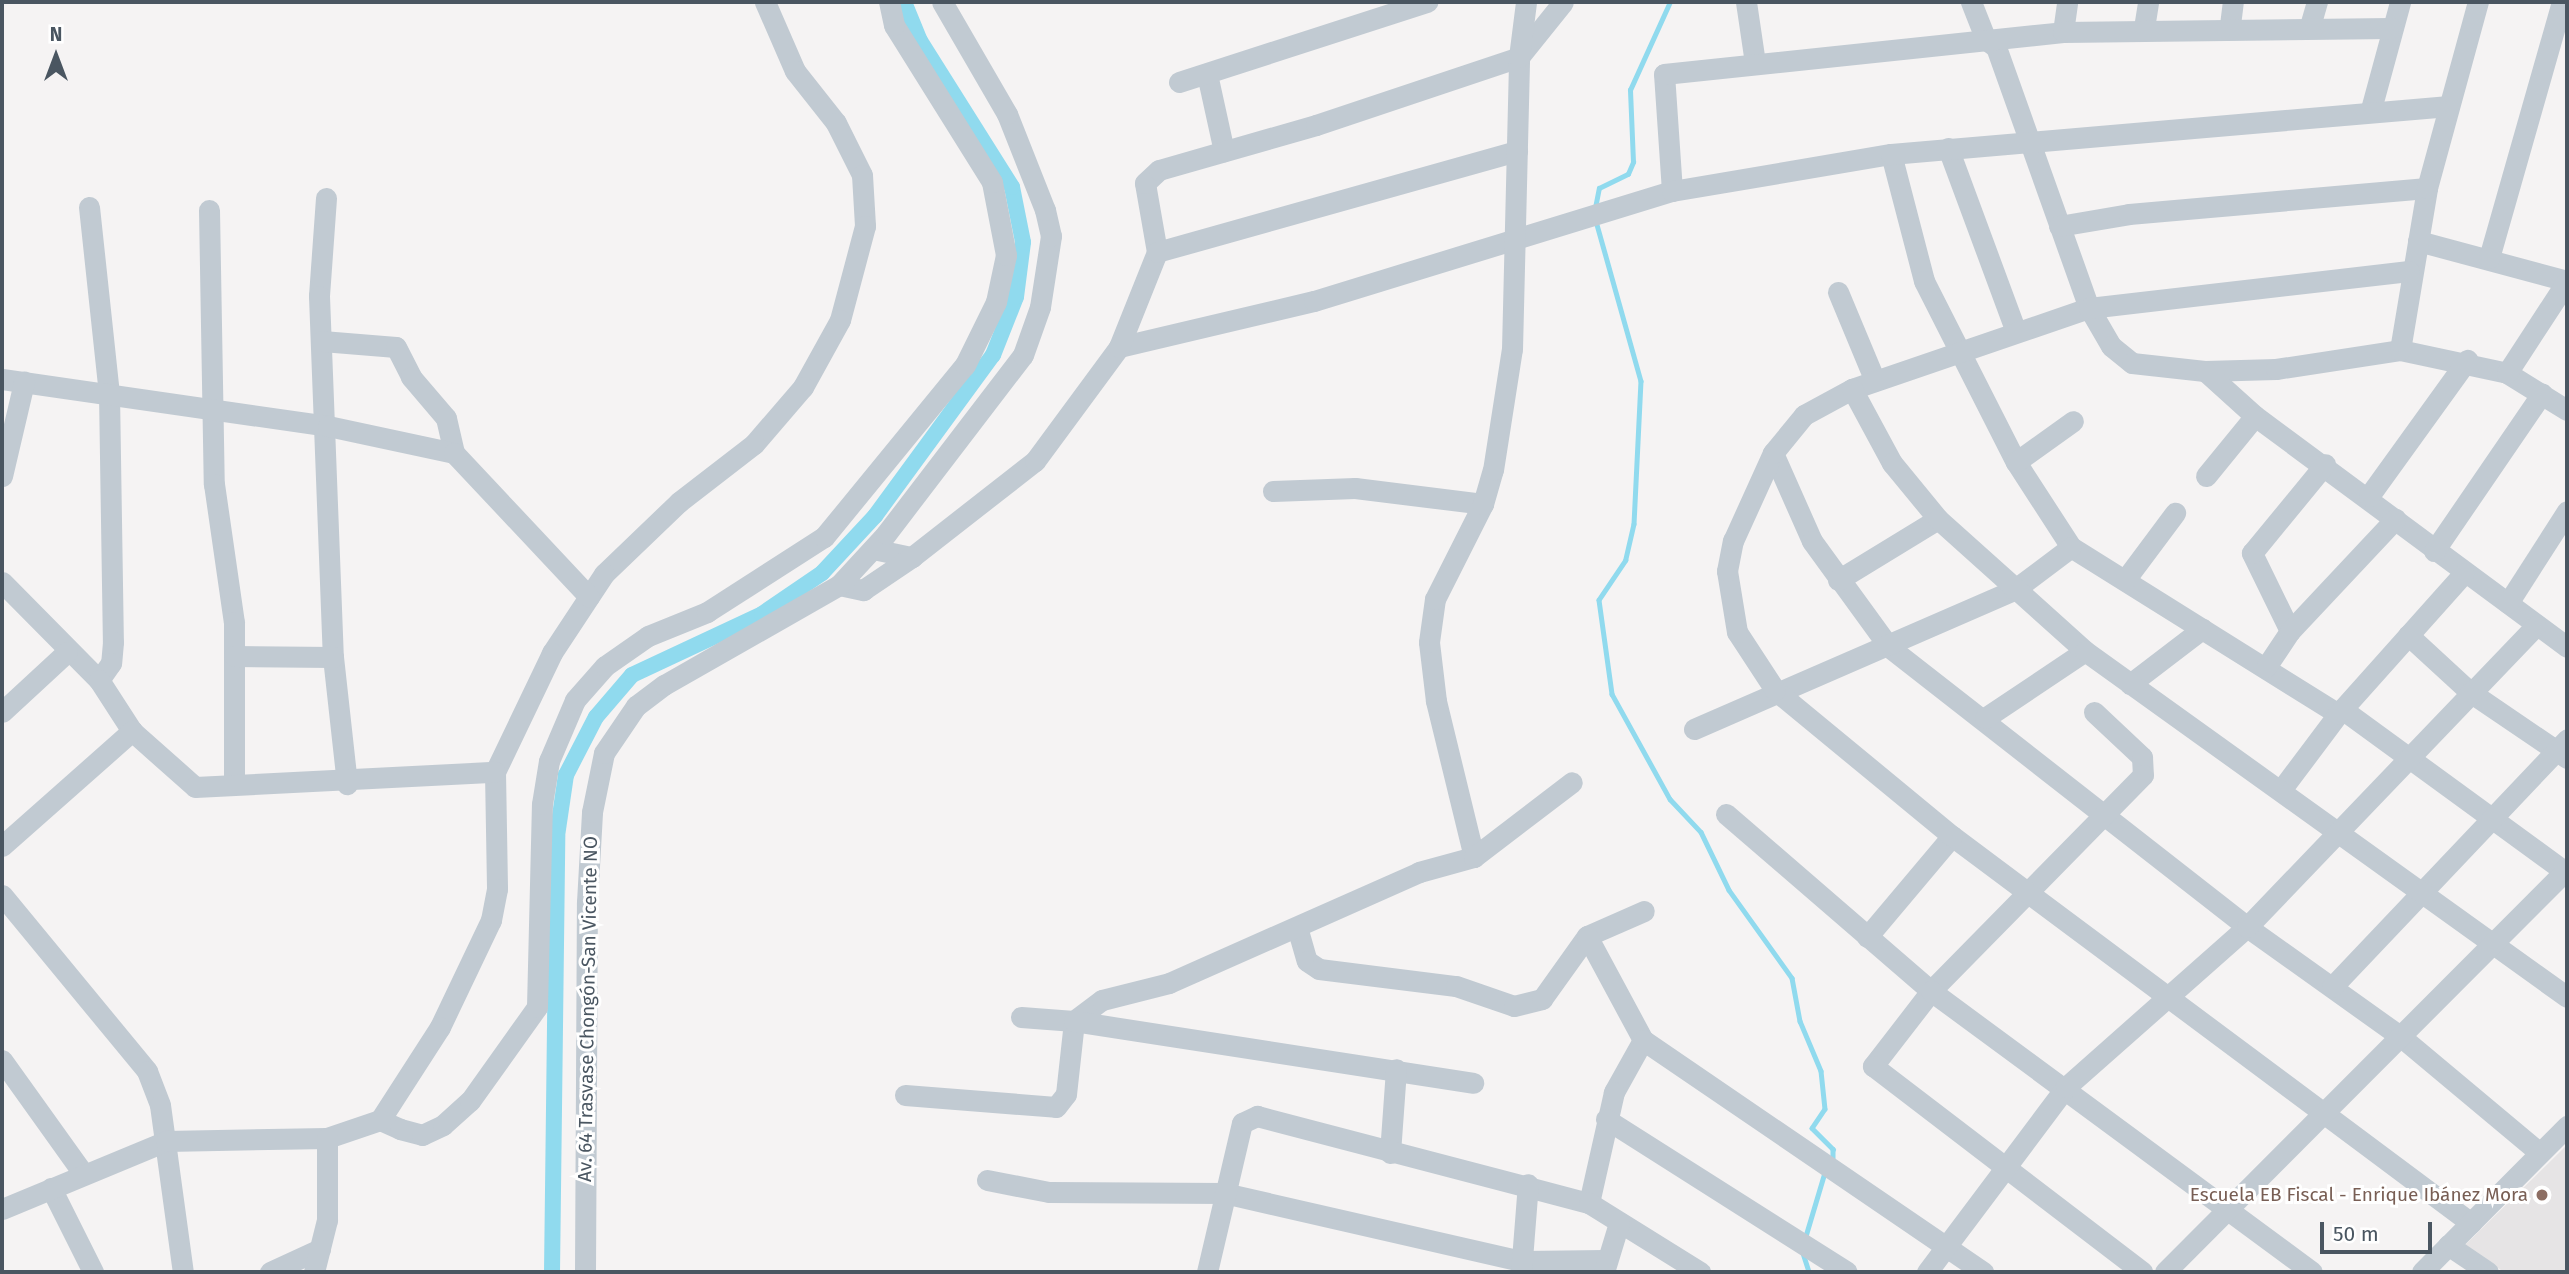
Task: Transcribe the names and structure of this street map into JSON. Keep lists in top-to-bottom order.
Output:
{
  "streets": {
    "street": ["Av. 64 Trasvase Chongón-San Vicente NO"]
  },
  "places": ["Escuela EB Fiscal - Enrique Ibánez Mora"],
  "scale_bar": "50 m",
  "north": "top"
}
